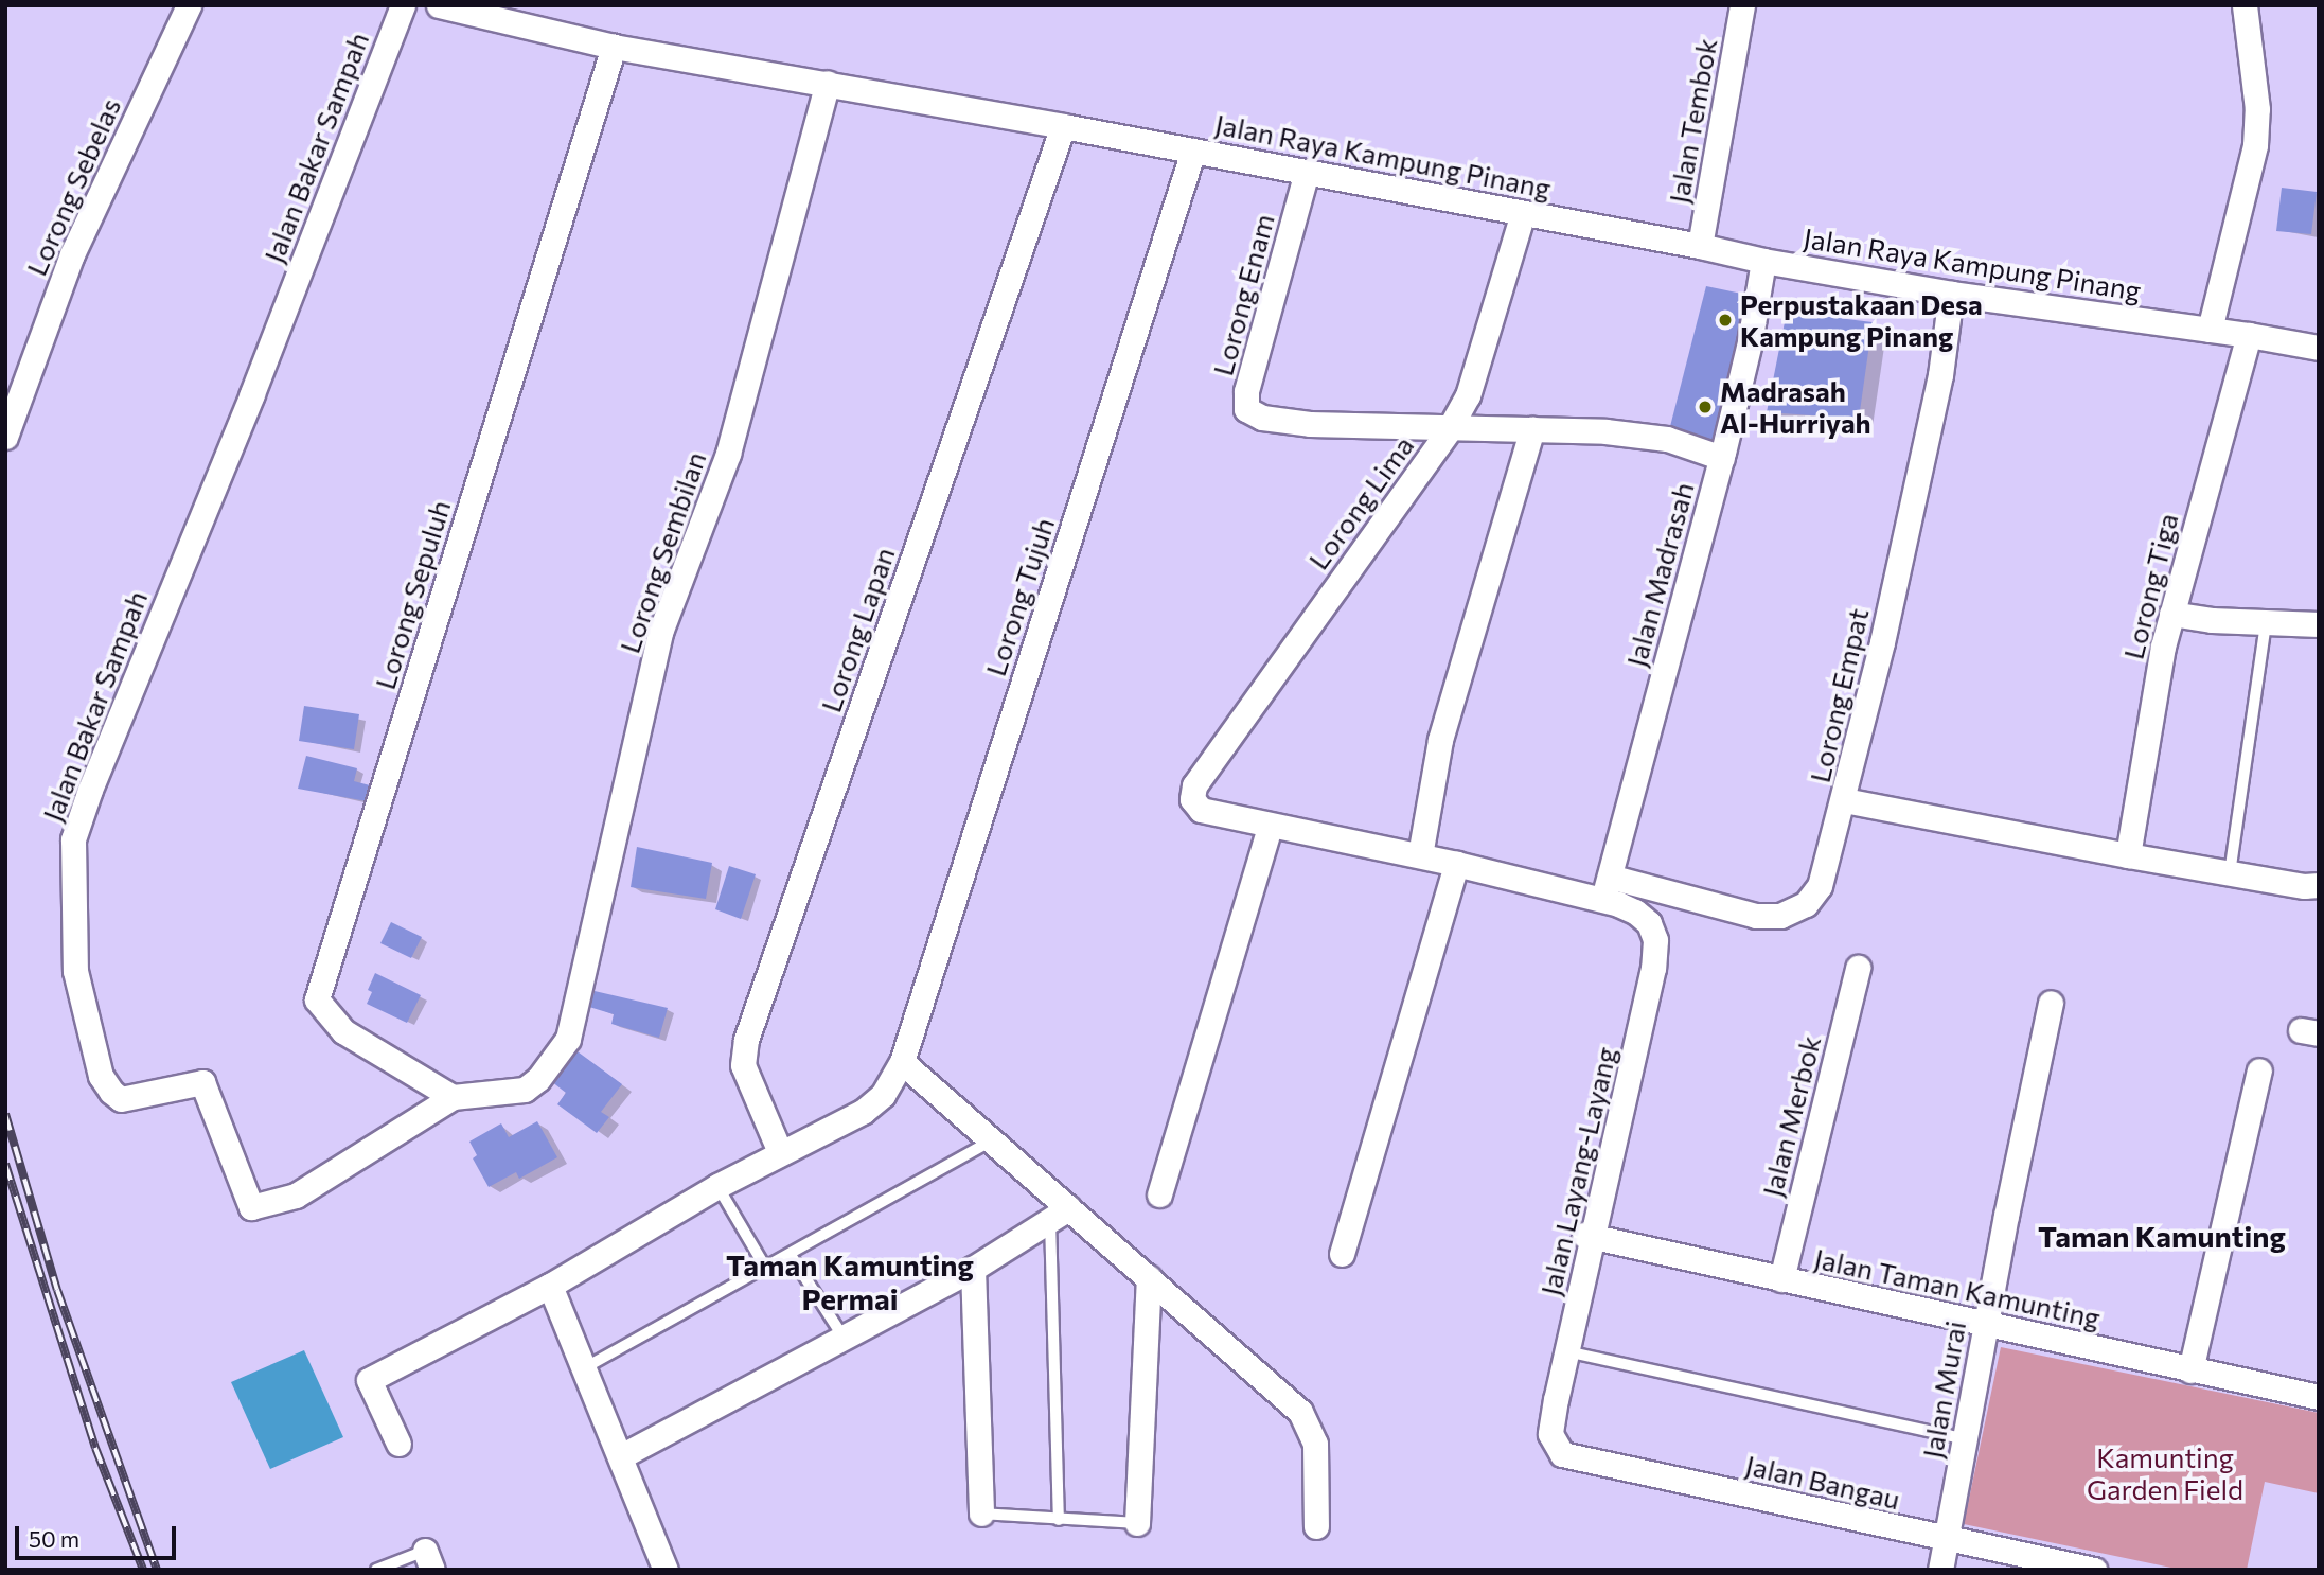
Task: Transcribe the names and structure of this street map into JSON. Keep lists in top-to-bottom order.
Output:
{
  "streets": {
    "street": [
      "Jalan Tembok",
      "Jalan Bakar Sampah",
      "Jalan Raya Kampung Pinang",
      "Lorong Sebelas",
      "Lorong Enam",
      "Lorong Lima",
      "Lorong Sembilan",
      "Jalan Madrasah",
      "Lorong Tiga",
      "Lorong Sepuluh",
      "Lorong Tujuh",
      "Lorong Lapan",
      "Lorong Empat",
      "Jalan Merbok",
      "Jalan Layang-Layang",
      "Jalan Taman Kamunting",
      "Jalan Murai",
      "Jalan Bangau"
    ]
  },
  "crossings": [
    ["Jalan Tembok", "Jalan Raya Kampung Pinang"],
    ["Jalan Bakar Sampah", "Lorong Sembilan"],
    ["Jalan Bakar Sampah", "Lorong Sepuluh"],
    ["Jalan Raya Kampung Pinang", "Lorong Enam"],
    ["Jalan Raya Kampung Pinang", "Lorong Lima"],
    ["Jalan Raya Kampung Pinang", "Lorong Sembilan"],
    ["Jalan Raya Kampung Pinang", "Jalan Madrasah"],
    ["Jalan Raya Kampung Pinang", "Lorong Tiga"],
    ["Jalan Raya Kampung Pinang", "Lorong Sepuluh"],
    ["Jalan Raya Kampung Pinang", "Lorong Tujuh"],
    ["Jalan Raya Kampung Pinang", "Lorong Lapan"],
    ["Jalan Raya Kampung Pinang", "Lorong Empat"],
    ["Lorong Enam", "Lorong Lima"],
    ["Lorong Sembilan", "Lorong Sepuluh"],
    ["Jalan Madrasah", "Lorong Empat"],
    ["Jalan Madrasah", "Jalan Layang-Layang"],
    ["Lorong Tujuh", "Lorong Lapan"],
    ["Jalan Merbok", "Jalan Taman Kamunting"],
    ["Jalan Layang-Layang", "Jalan Taman Kamunting"],
    ["Jalan Layang-Layang", "Jalan Bangau"],
    ["Jalan Taman Kamunting", "Jalan Murai"],
    ["Jalan Murai", "Jalan Bangau"]
  ],
  "districts": ["Taman Kamunting", "Taman Kamunting Permai"],
  "parks": ["Kamunting Garden Field"],
  "places": ["Perpustakaan Desa Kampung Pinang", "Madrasah Al-Hurriyah"],
  "scale_bar": "50 m"
}
